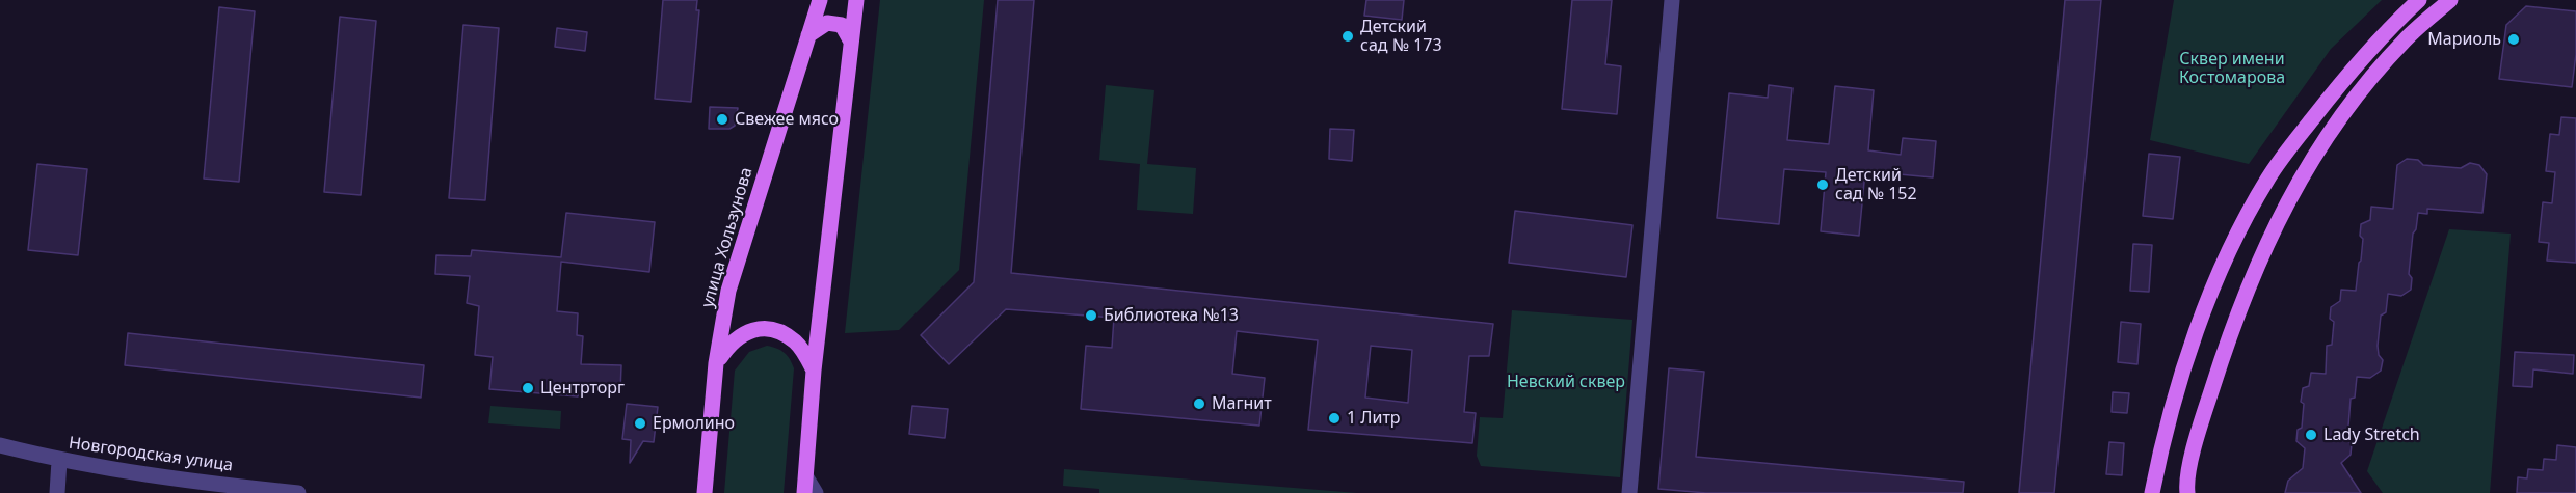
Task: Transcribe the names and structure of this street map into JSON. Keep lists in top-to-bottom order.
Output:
{
  "streets": {
    "main road": ["улица Хользунова"],
    "street": ["Новгородская улица"]
  },
  "parks": ["Сквер имени Костомарова", "Невский сквер"],
  "places": [
    "Детский сад № 173",
    "Мариоль",
    "Свежее мясо",
    "Детский сад № 152",
    "Библиотека №13",
    "Центрторг",
    "Магнит",
    "1 Литр",
    "Ермолино",
    "Lady Stretch"
  ]
}
